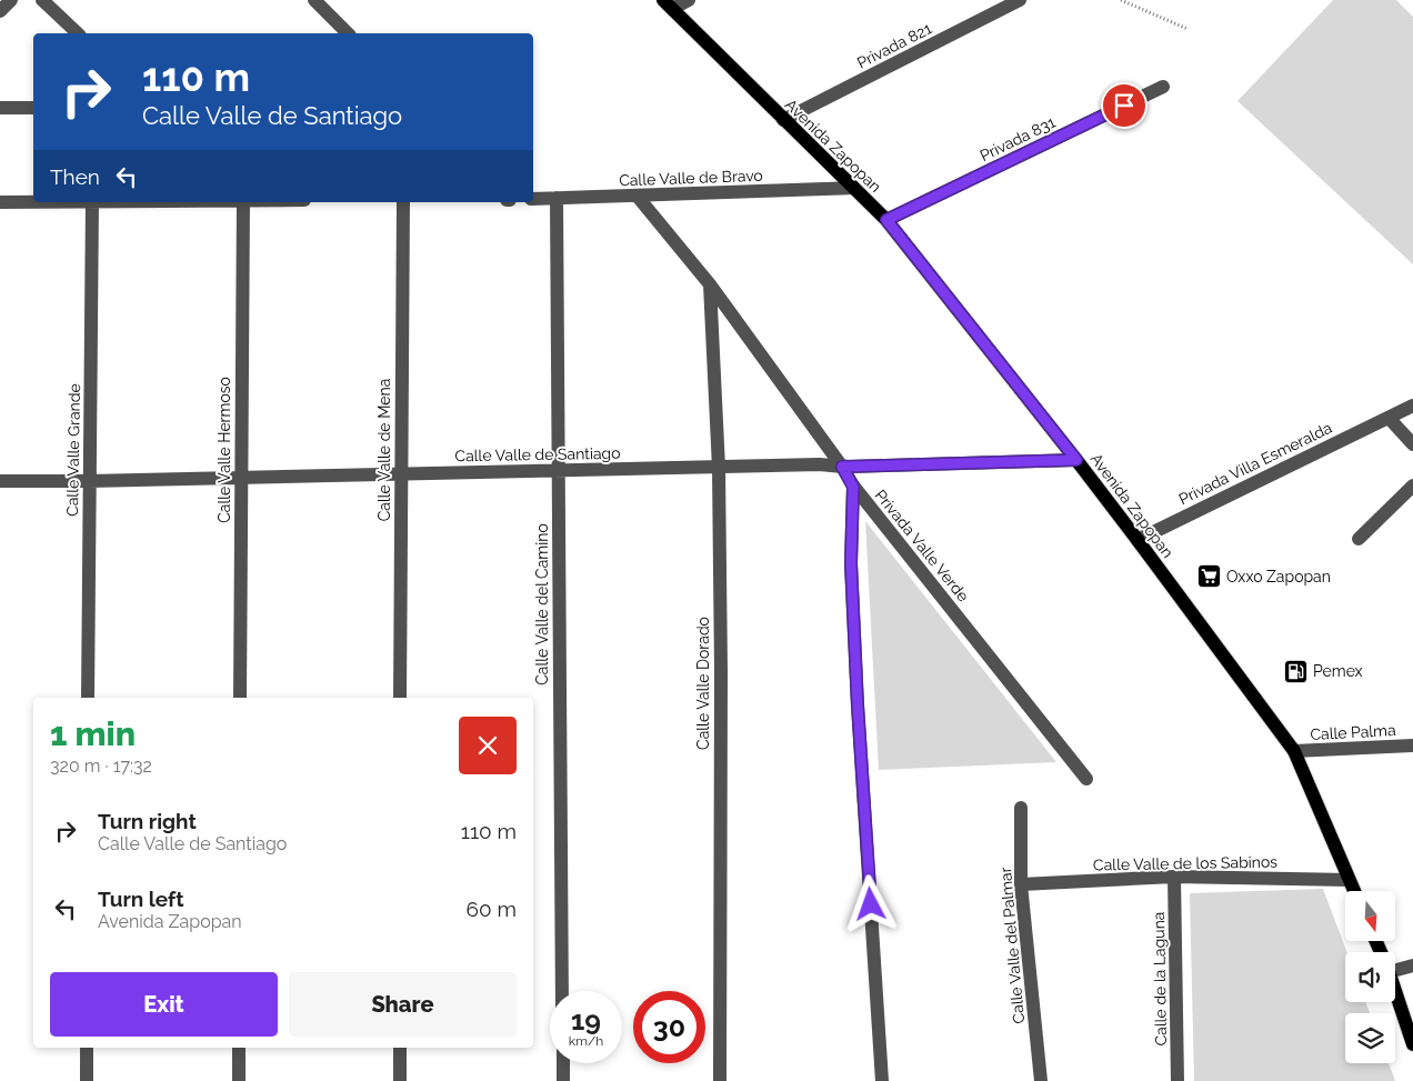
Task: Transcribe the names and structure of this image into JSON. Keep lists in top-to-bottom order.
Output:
{
  "streets": {
    "main road": ["Avenida Zapopan"],
    "street": [
      "Privada 821",
      "Privada 831",
      "Calle Valle de Bravo",
      "Calle Valle Grande",
      "Calle Valle Hermoso",
      "Calle Valle de Mena",
      "Calle Valle de Santiago",
      "Privada Villa Esmeralda",
      "Privada Valle Verde",
      "Calle Valle del Camino",
      "Calle Valle Dorado",
      "Calle Palma",
      "Calle Valle de los Sabinos",
      "Calle Valle del Palmar",
      "Calle de la Laguna"
    ]
  },
  "crossings": [
    ["Privada 821", "Avenida Zapopan"],
    ["Privada 831", "Avenida Zapopan"],
    ["Avenida Zapopan", "Calle Valle de Bravo"],
    ["Avenida Zapopan", "Calle Valle de Santiago"],
    ["Avenida Zapopan", "Privada Villa Esmeralda"],
    ["Avenida Zapopan", "Calle Palma"],
    ["Avenida Zapopan", "Calle Valle de los Sabinos"],
    ["Calle Valle de Bravo", "Privada Valle Verde"],
    ["Calle Valle de Bravo", "Calle Valle del Camino"],
    ["Calle Valle Grande", "Calle Valle de Santiago"],
    ["Calle Valle Hermoso", "Calle Valle de Santiago"],
    ["Calle Valle de Mena", "Calle Valle de Santiago"],
    ["Calle Valle de Santiago", "Privada Valle Verde"],
    ["Calle Valle de Santiago", "Calle Valle del Camino"],
    ["Calle Valle de Santiago", "Calle Valle Dorado"],
    ["Privada Valle Verde", "Calle Valle Dorado"],
    ["Calle Valle de los Sabinos", "Calle Valle del Palmar"],
    ["Calle Valle de los Sabinos", "Calle de la Laguna"]
  ],
  "places": {
    "supermarket": ["Oxxo Zapopan"],
    "fuel station": ["Pemex"]
  },
  "north": "bottom",
  "page": {
    "turn": ["110 m", "Calle Valle de Santiago"],
    "then": "Then",
    "heading": ["1 min", "320 m · 17:32"],
    "list": [
      {
        "name": "Turn right",
        "note": "Calle Valle de Santiago",
        "value": "110 m"
      },
      {
        "name": "Turn left",
        "note": "Avenida Zapopan",
        "value": "60 m"
      }
    ],
    "buttons": ["Exit", "Share"],
    "speed": "19 km/h",
    "limit": "30"
  }
}
